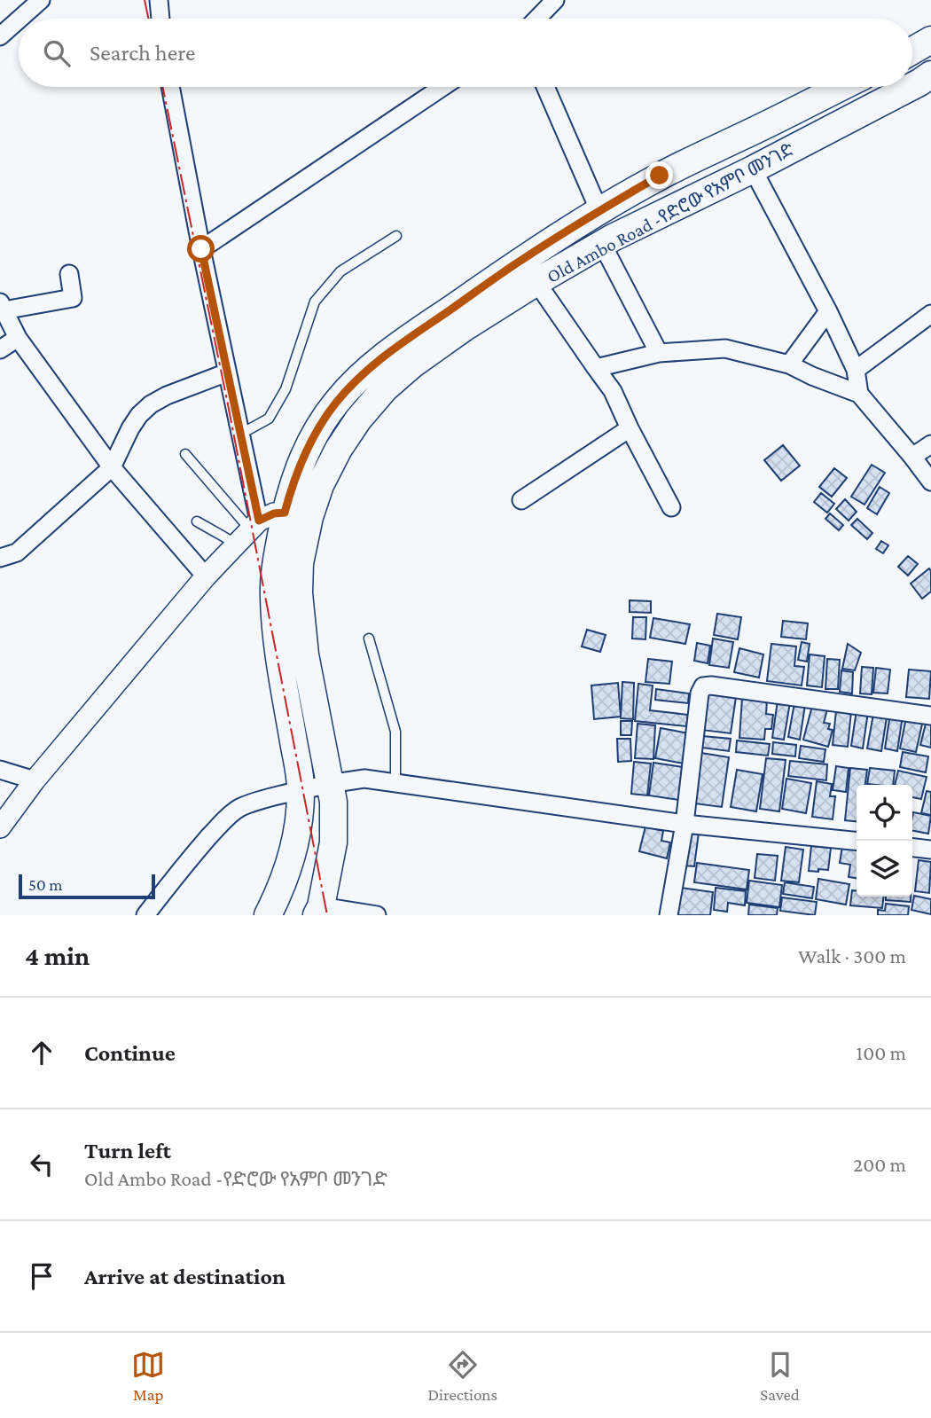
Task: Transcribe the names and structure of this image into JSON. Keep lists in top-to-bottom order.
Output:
{
  "streets": {
    "main road": ["Old Ambo Road -የድሮው የአምቦ መንገድ"]
  },
  "scale_bar": "50 m",
  "page": {
    "search": "Search here",
    "scale": "50 m",
    "heading": ["4 min", "Walk · 300 m"],
    "list": [
      ["Continue", "100 m"],
      ["Turn left", "Old Ambo Road -የድሮው የአምቦ መንገድ", "200 m"],
      "Arrive at destination"
    ],
    "nav": ["Map", "Directions", "Saved"]
  }
}
